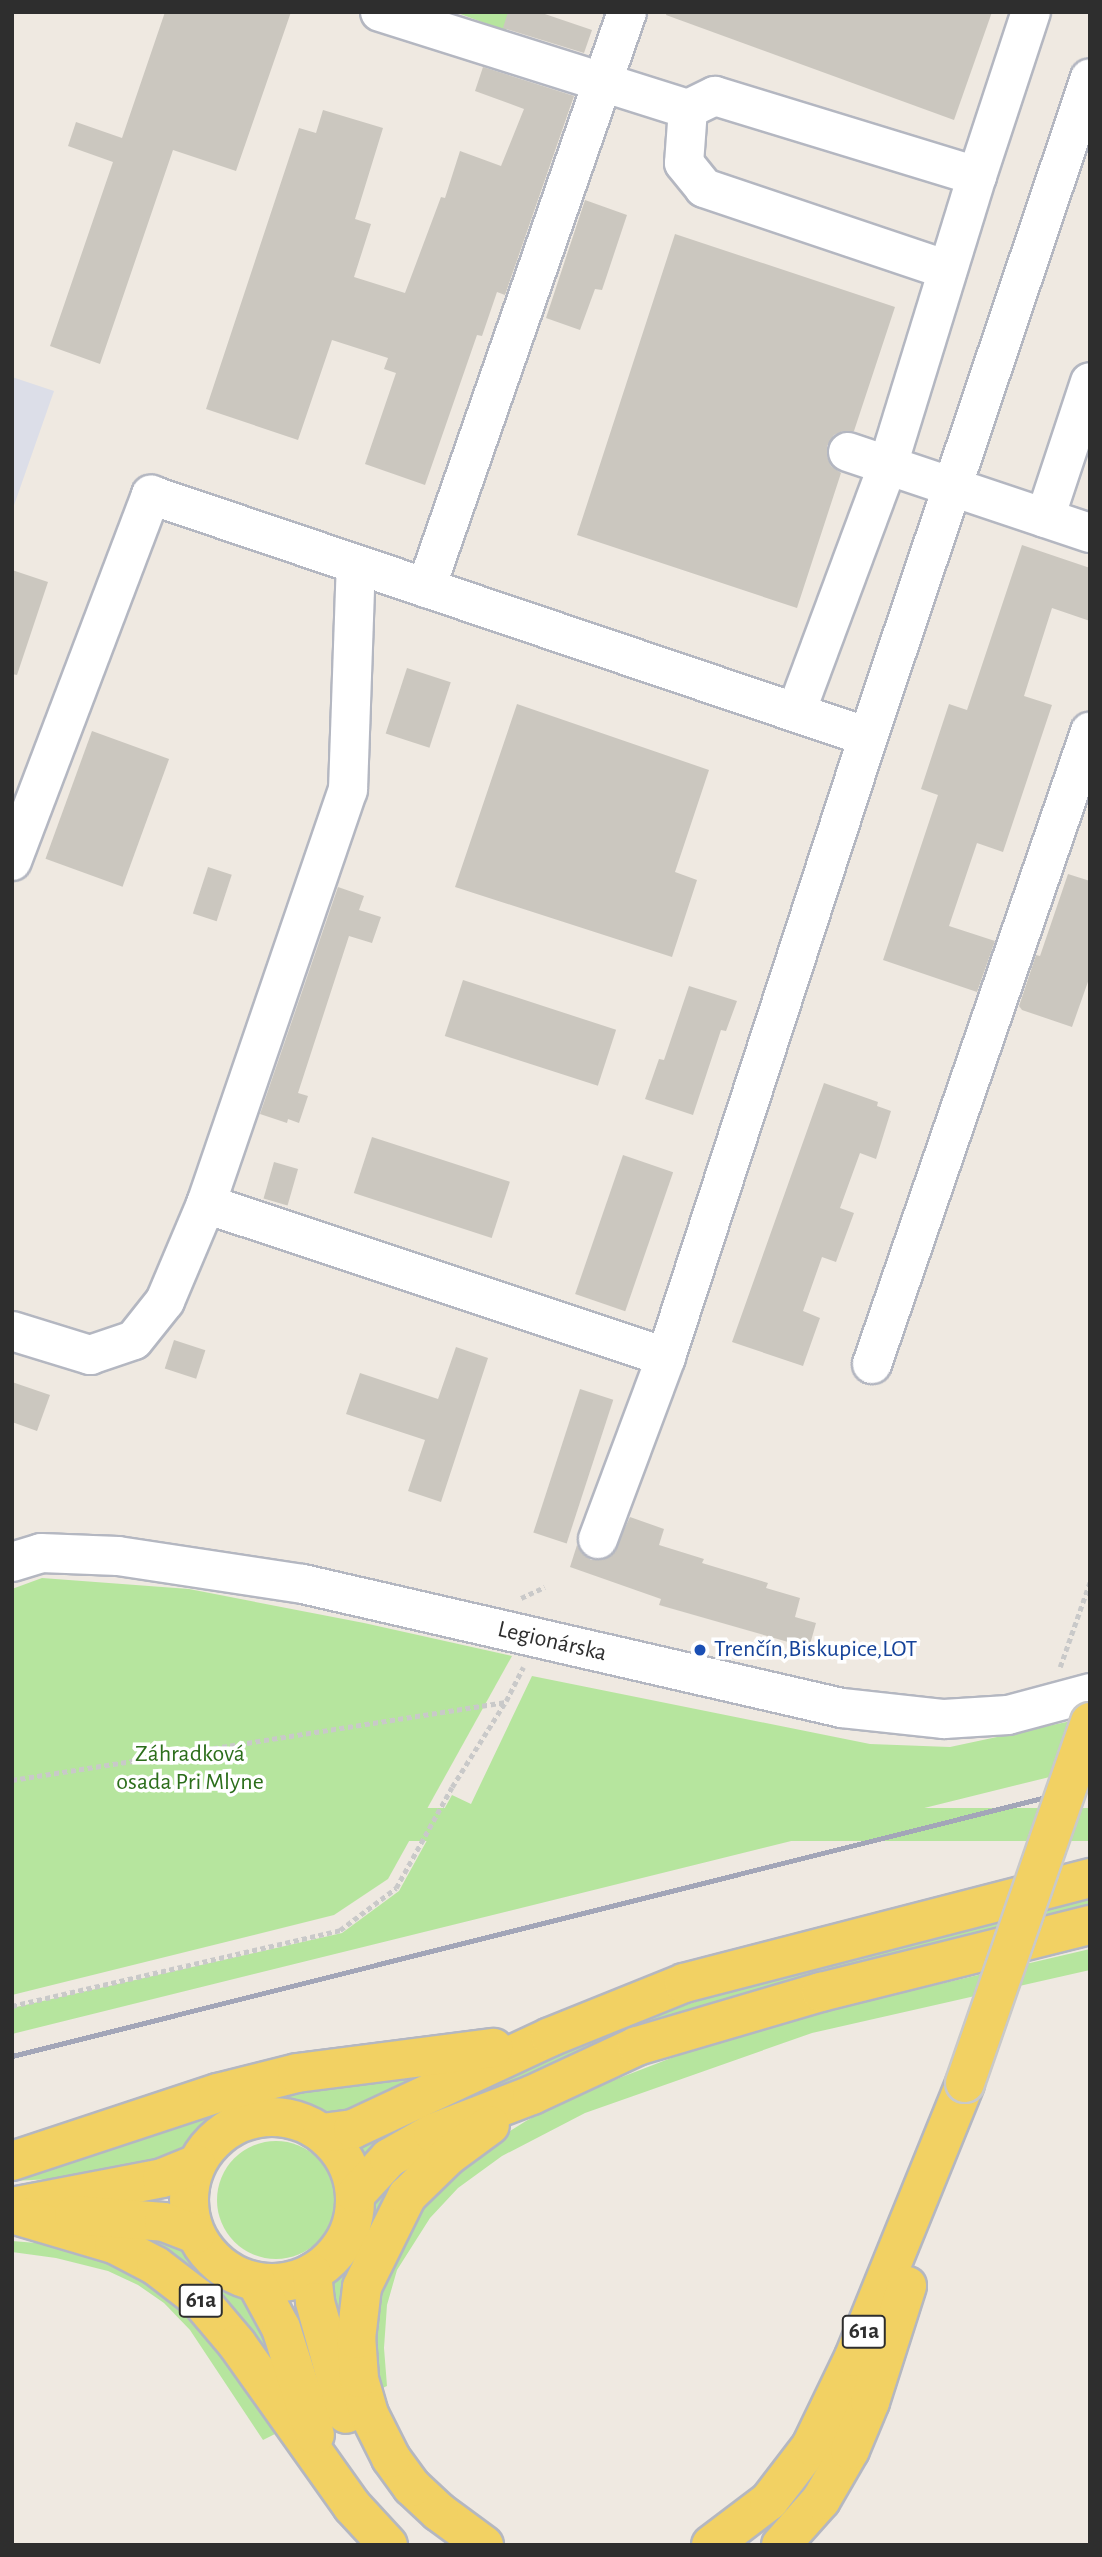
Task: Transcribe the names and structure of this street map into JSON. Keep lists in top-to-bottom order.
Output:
{
  "streets": {
    "main road": ["61a"],
    "street": ["Legionárska"]
  },
  "parks": ["Záhradková osada Pri Mlyne"],
  "places": ["Trenčín,Biskupice,LOT"]
}
